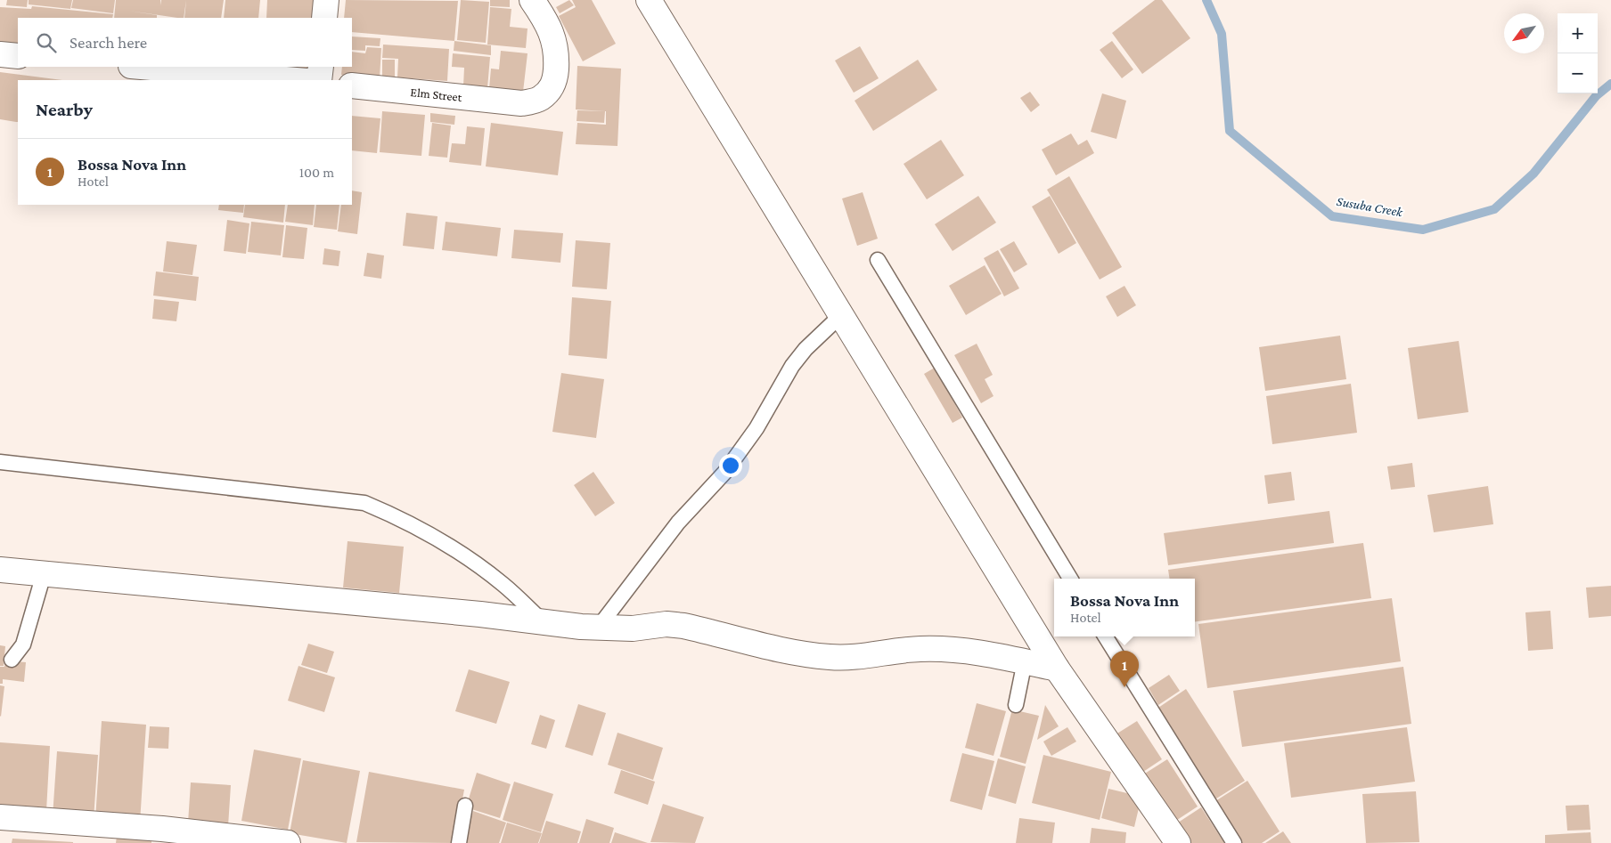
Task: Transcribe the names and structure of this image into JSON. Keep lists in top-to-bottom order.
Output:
{
  "streets": {
    "street": ["Elm Street"]
  },
  "water": ["Susuba Creek"],
  "north": "bottom left",
  "page": {
    "map_buttons": ["+", "−"],
    "search": "Search here",
    "heading": "Nearby",
    "list": [
      {
        "mark": "1",
        "name": "Bossa Nova Inn",
        "note": "Hotel",
        "value": "100 m"
      }
    ],
    "popup": ["Bossa Nova Inn", "Hotel"],
    "pins": "1"
  }
}
